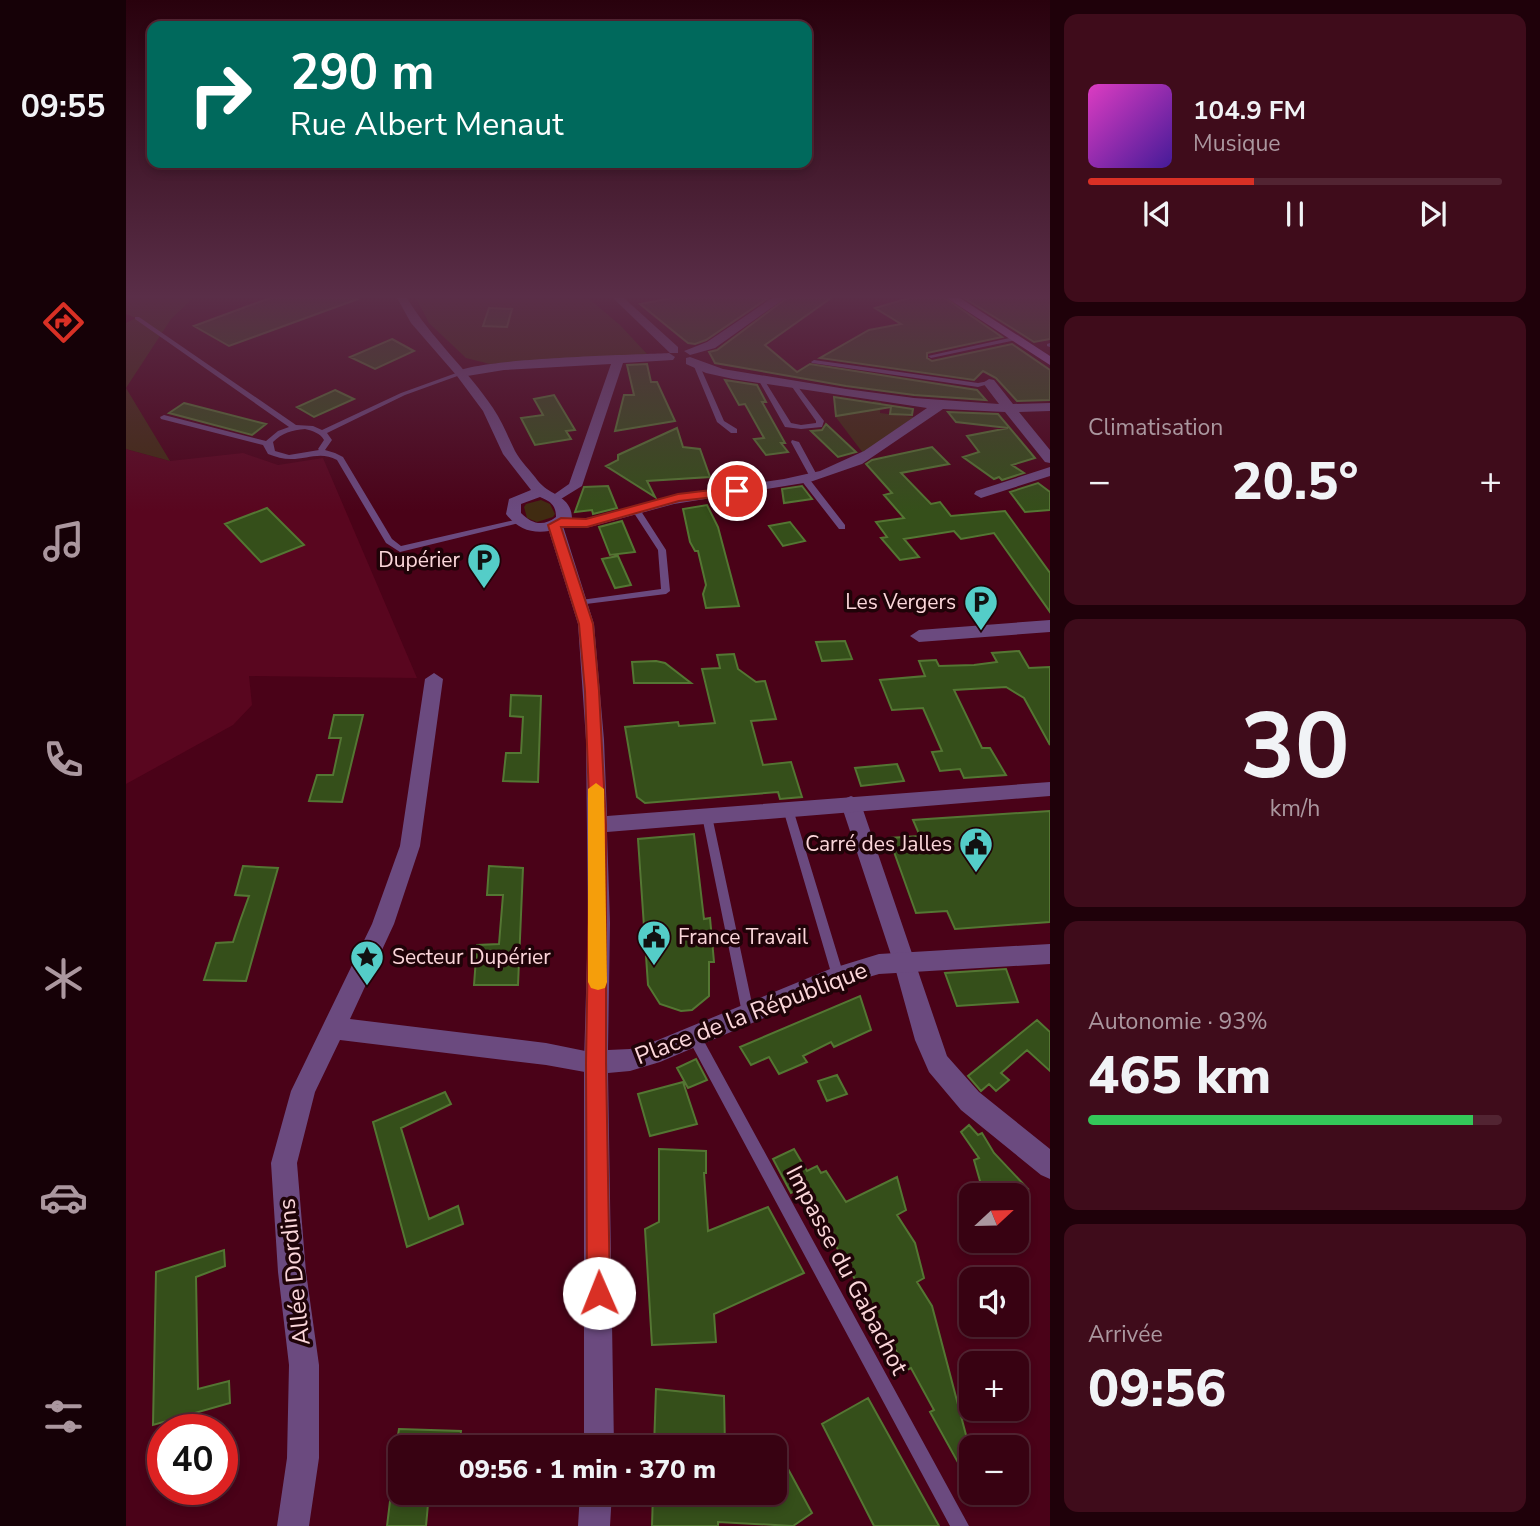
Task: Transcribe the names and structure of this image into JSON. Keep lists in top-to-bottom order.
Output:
{
  "streets": {
    "street": ["Place de la République", "Allée Dordins"],
    "lane": ["Impasse du Gabachot"]
  },
  "crossings": [
    ["Place de la République", "Impasse du Gabachot"]
  ],
  "places": {
    "parking": ["Dupérier", "Les Vergers"],
    "public building": ["Carré des Jalles", "France Travail"],
    "place": ["Secteur Dupérier"]
  },
  "north": "right",
  "page": {
    "tabs": "09:55",
    "turn": ["290 m", "Rue Albert Menaut"],
    "song": ["104.9 FM", "Musique"],
    "tile": [
      "Climatisation",
      ["30", "km/h"],
      ["Autonomie · 93%", "465 km"],
      ["Arrivée", "09:56"]
    ],
    "heat": ["−", "20.5°", "+"],
    "map_buttons": ["+", "−"],
    "limit": "40",
    "trip": "09:56 · 1 min · 370 m"
  }
}
